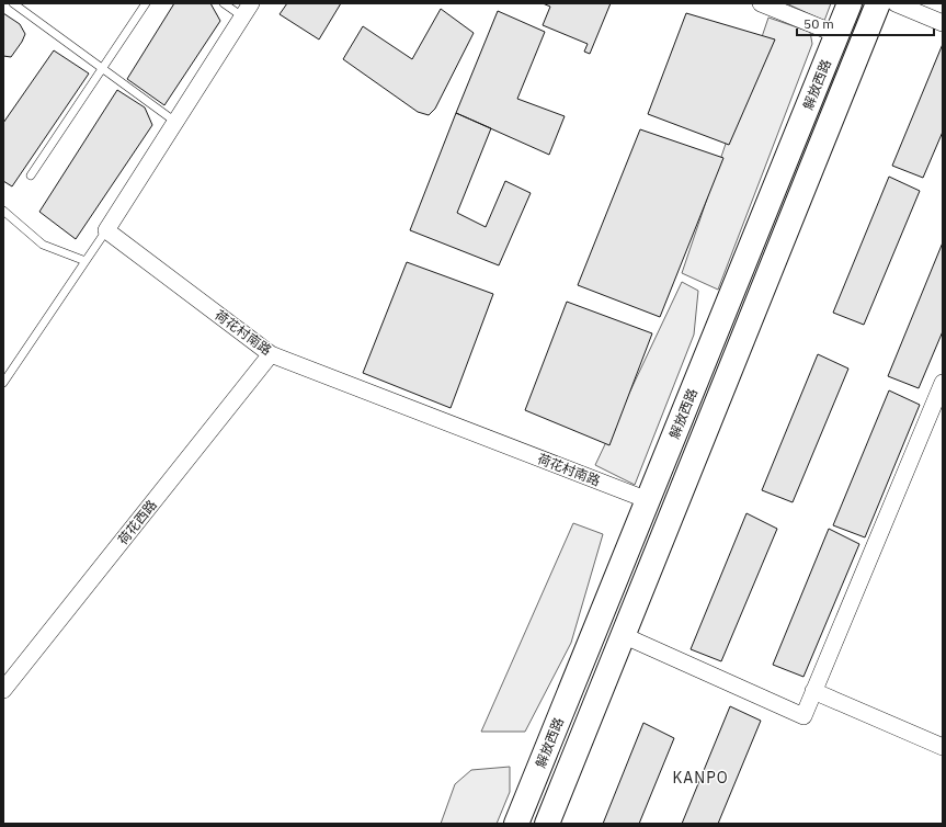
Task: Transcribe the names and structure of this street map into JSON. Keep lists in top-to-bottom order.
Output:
{
  "streets": {
    "main road": ["解放西路"],
    "street": ["荷花村南路", "荷花西路"]
  },
  "crossings": [
    ["解放西路", "荷花村南路"],
    ["荷花村南路", "荷花西路"]
  ],
  "districts": ["KANPO"],
  "scale_bar": "50 m"
}
